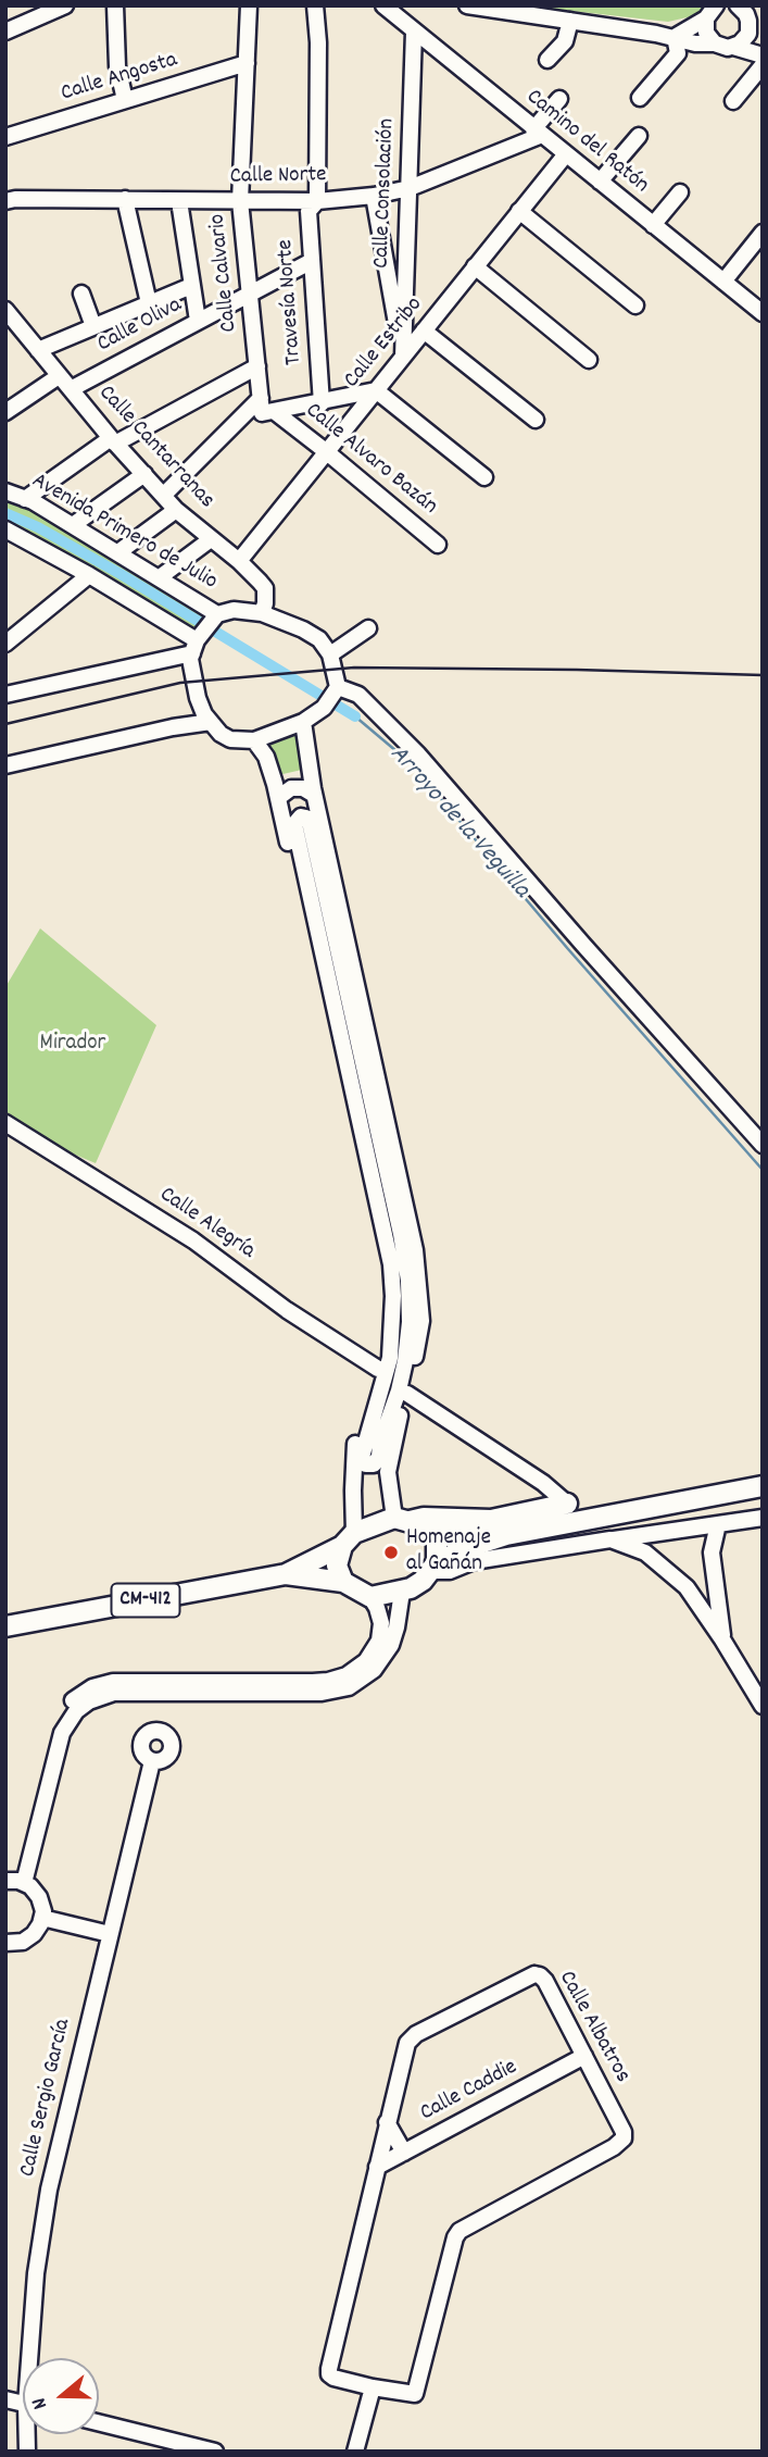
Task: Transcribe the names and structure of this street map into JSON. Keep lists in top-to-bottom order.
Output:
{
  "streets": {
    "main road": ["CM-412"],
    "street": [
      "Calle Angosta",
      "Camino del Ratón",
      "Calle Norte",
      "Calle Consolación",
      "Calle Calvario",
      "Travesía Norte",
      "Calle Oliva",
      "Calle Estribo",
      "Calle Cantarranas",
      "Calle Alvaro Bazán",
      "Avenida Primero de Julio",
      "Calle Alegría",
      "Calle Albatros",
      "Calle Caddie",
      "Calle Sergio García"
    ]
  },
  "crossings": [
    ["Calle Angosta", "Calle Calvario"],
    ["Camino del Ratón", "Calle Norte"],
    ["Camino del Ratón", "Calle Consolación"],
    ["Camino del Ratón", "Calle Estribo"],
    ["Calle Norte", "Calle Consolación"],
    ["Calle Norte", "Calle Calvario"],
    ["Calle Norte", "Travesía Norte"],
    ["Calle Consolación", "Calle Estribo"],
    ["Calle Calvario", "Calle Oliva"],
    ["Calle Calvario", "Calle Alvaro Bazán"],
    ["Travesía Norte", "Calle Oliva"],
    ["Calle Oliva", "Calle Cantarranas"],
    ["Calle Estribo", "Calle Cantarranas"],
    ["Calle Estribo", "Calle Alvaro Bazán"],
    ["Calle Cantarranas", "Avenida Primero de Julio"],
    ["Calle Albatros", "Calle Caddie"]
  ],
  "water": ["Arroyo de la Veguilla"],
  "parks": ["Mirador"],
  "places": ["Homenaje al Gañán"],
  "north": "left"
}
